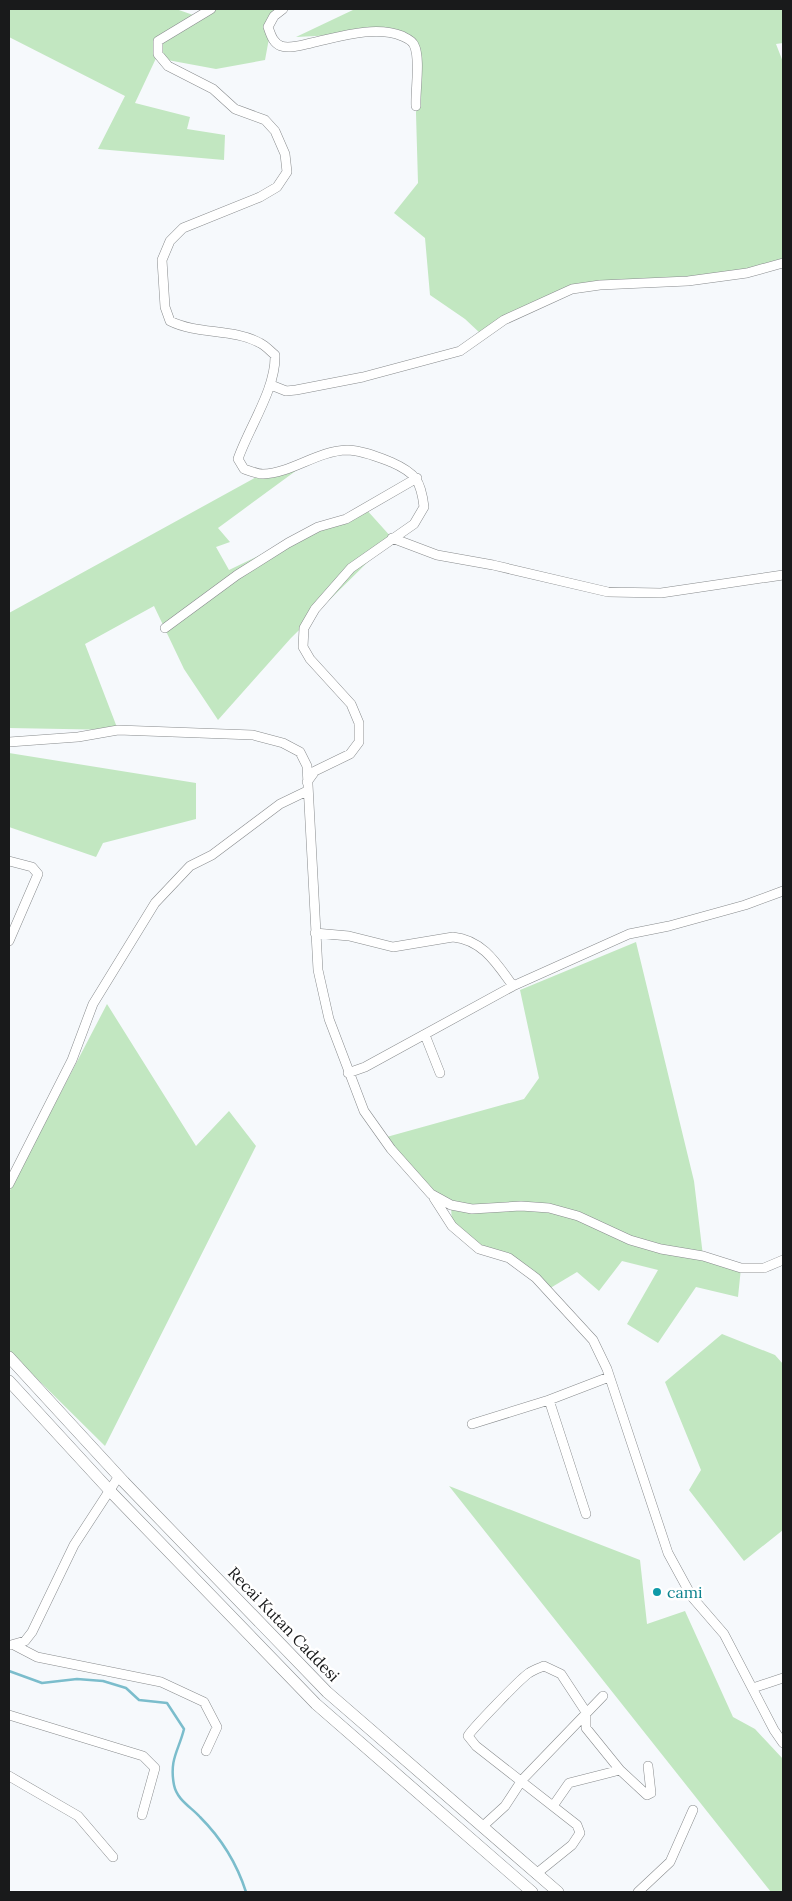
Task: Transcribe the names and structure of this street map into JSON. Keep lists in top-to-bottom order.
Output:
{
  "streets": {
    "main road": ["Recai Kutan Caddesi"]
  },
  "places": ["cami"]
}
